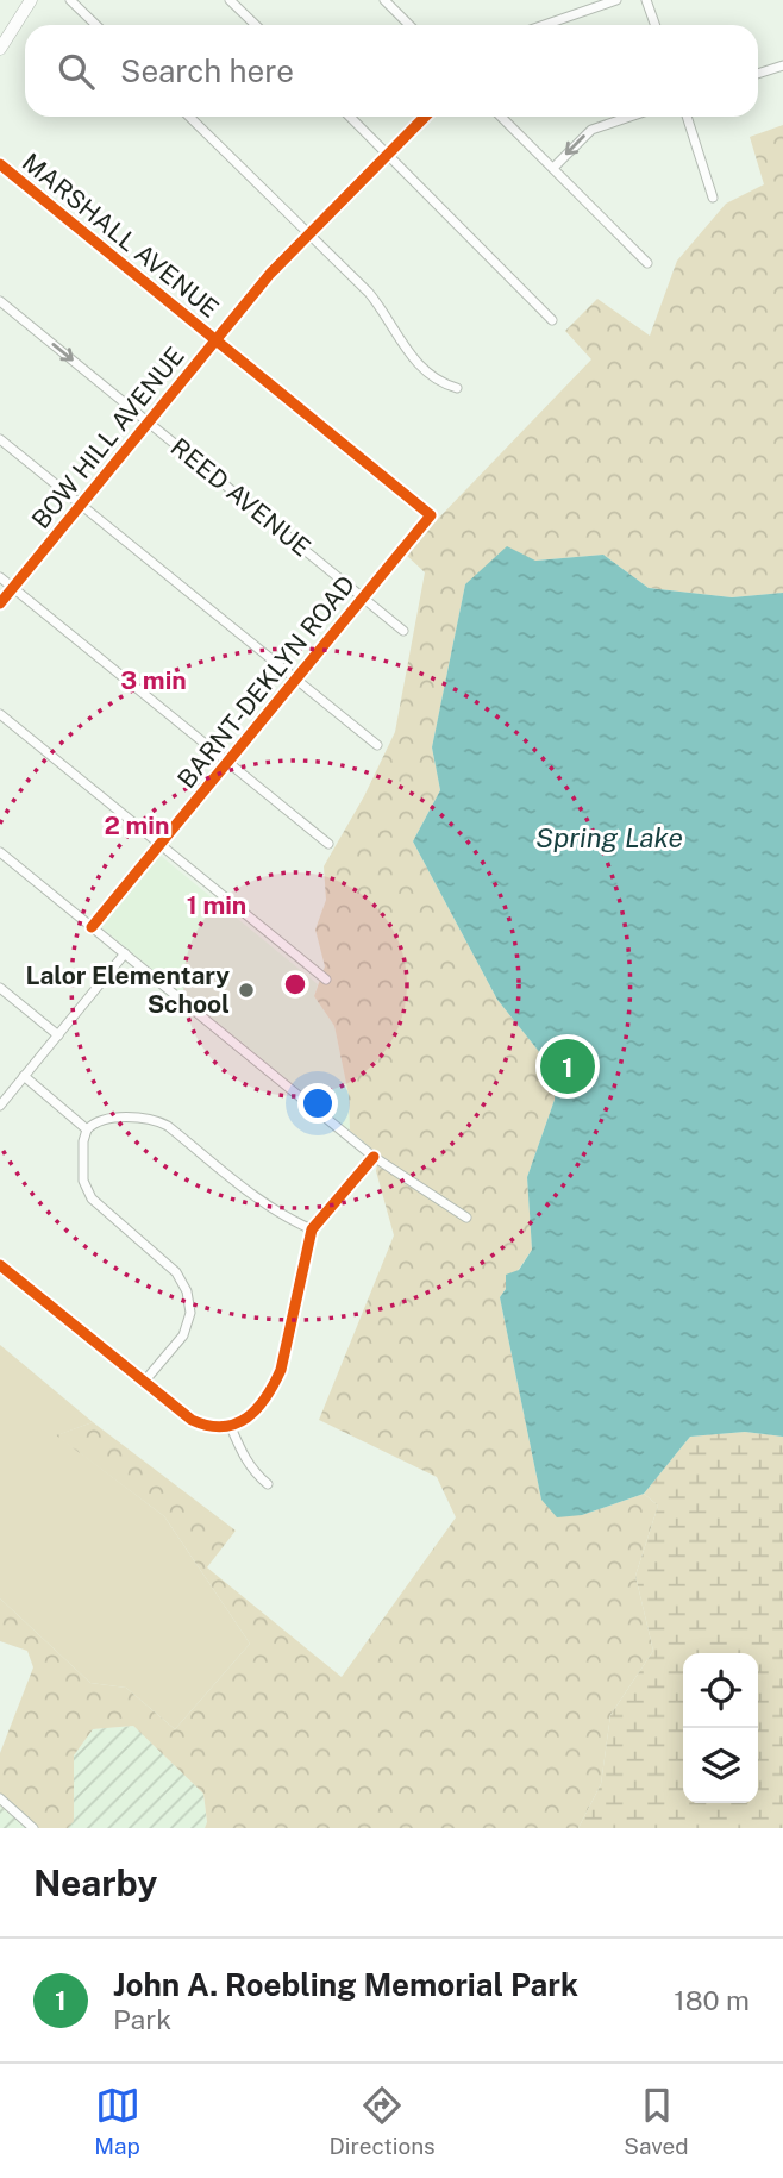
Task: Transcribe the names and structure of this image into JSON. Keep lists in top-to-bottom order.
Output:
{
  "streets": {
    "street": [
      "MARSHALL AVENUE",
      "BOW HILL AVENUE",
      "REED AVENUE",
      "BARNT-DEKLYN ROAD"
    ]
  },
  "crossings": [
    ["MARSHALL AVENUE", "BOW HILL AVENUE"],
    ["MARSHALL AVENUE", "BARNT-DEKLYN ROAD"],
    ["BOW HILL AVENUE", "REED AVENUE"],
    ["REED AVENUE", "BARNT-DEKLYN ROAD"]
  ],
  "one_way": ["REED AVENUE"],
  "water": ["Spring Lake"],
  "places": ["Lalor Elementary School"],
  "page": {
    "search": "Search here",
    "pins": "1",
    "heading": "Nearby",
    "list": [
      {
        "mark": "1",
        "name": "John A. Roebling Memorial Park",
        "note": "Park",
        "value": "180 m"
      }
    ],
    "nav": ["Map", "Directions", "Saved"]
  },
  "rings": ["3 min", "2 min", "1 min"]
}
